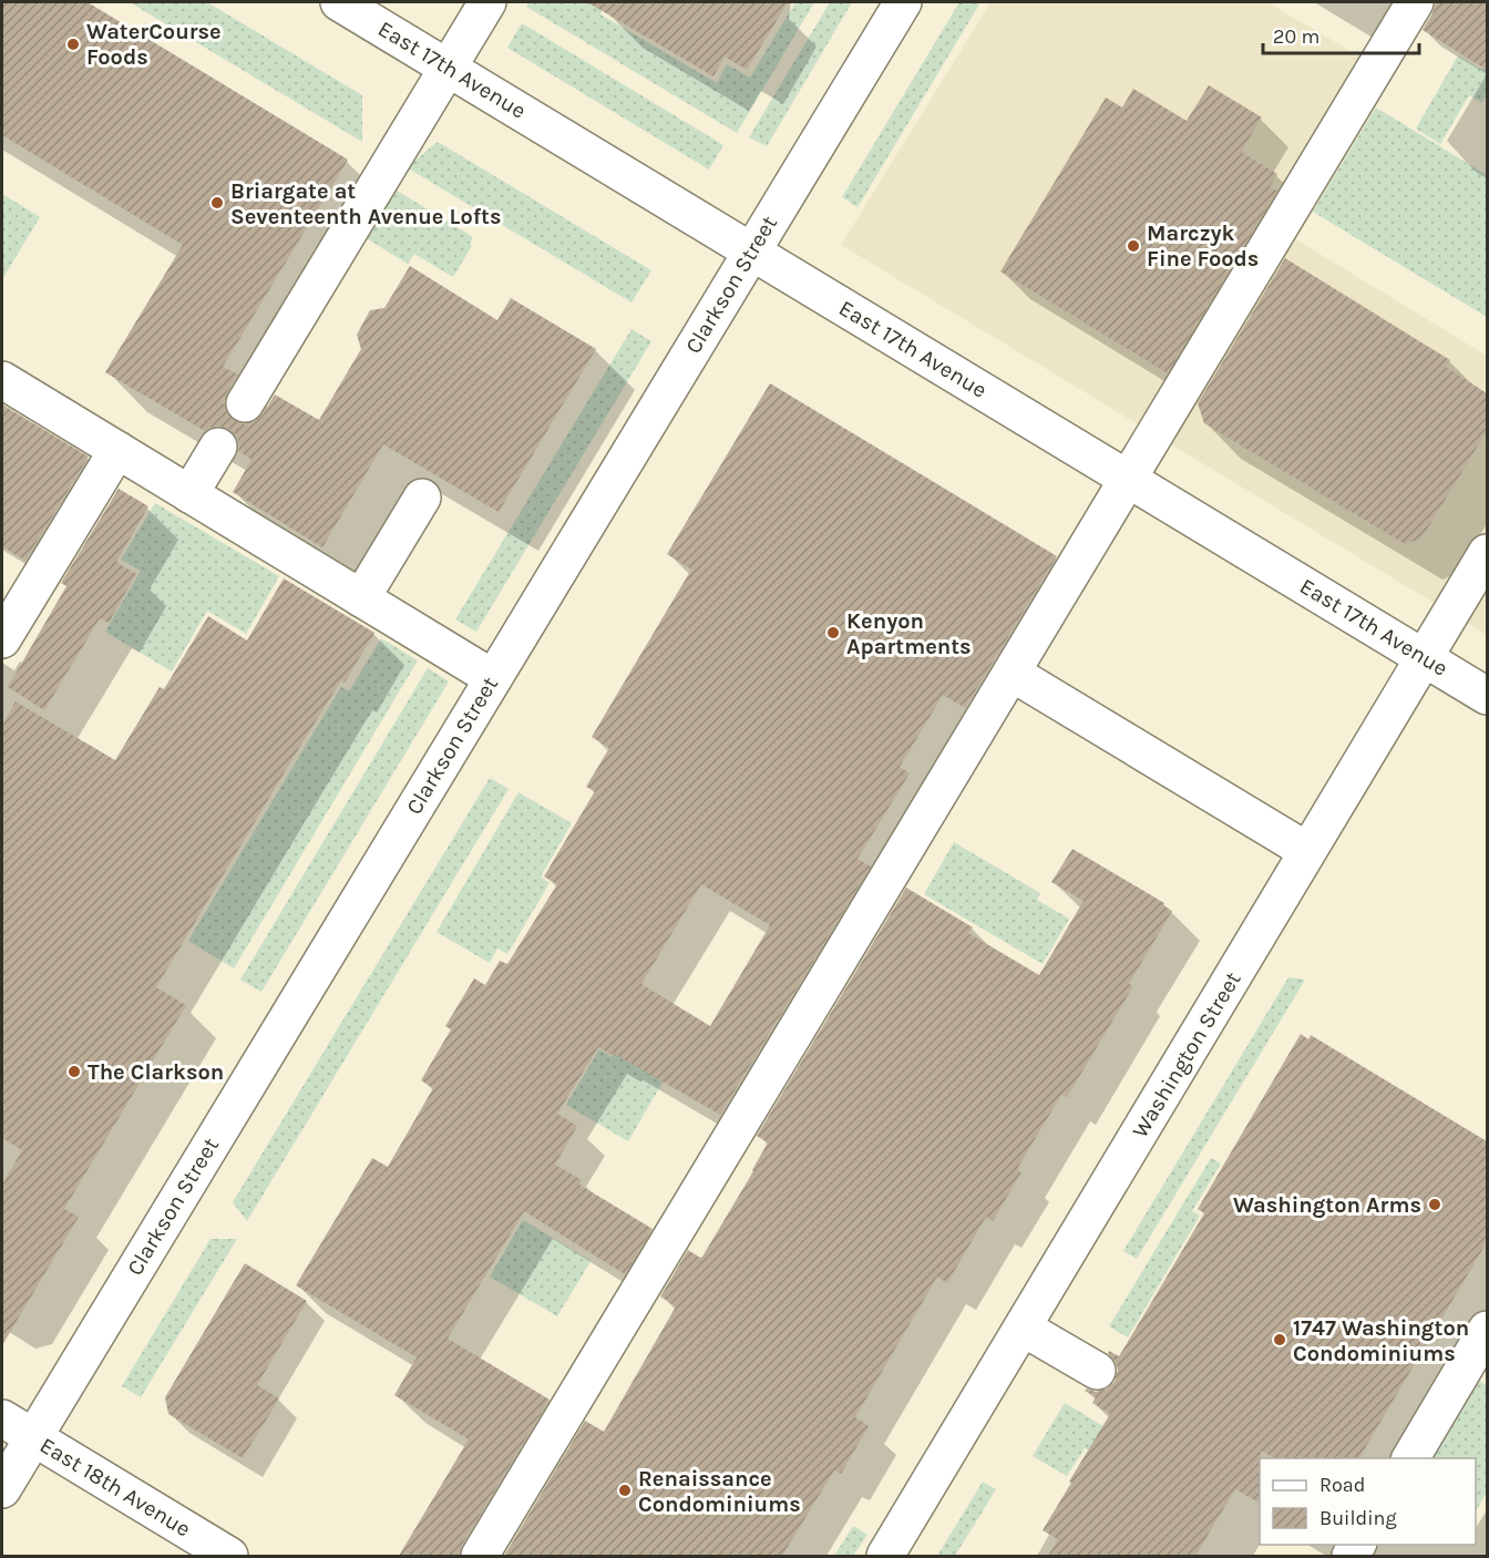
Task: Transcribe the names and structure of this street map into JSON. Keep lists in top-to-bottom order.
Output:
{
  "streets": {
    "street": [
      "East 17th Avenue",
      "Clarkson Street",
      "Washington Street",
      "East 18th Avenue"
    ]
  },
  "crossings": [
    ["East 17th Avenue", "Clarkson Street"],
    ["East 17th Avenue", "Washington Street"],
    ["Clarkson Street", "East 18th Avenue"]
  ],
  "places": [
    "WaterCourse Foods",
    "Briargate at Seventeenth Avenue Lofts",
    "Marczyk Fine Foods",
    "Kenyon Apartments",
    "The Clarkson",
    "Washington Arms",
    "1747 Washington Condominiums",
    "Renaissance Condominiums"
  ],
  "legend": ["Road", "Building"],
  "scale_bar": "20 m"
}
